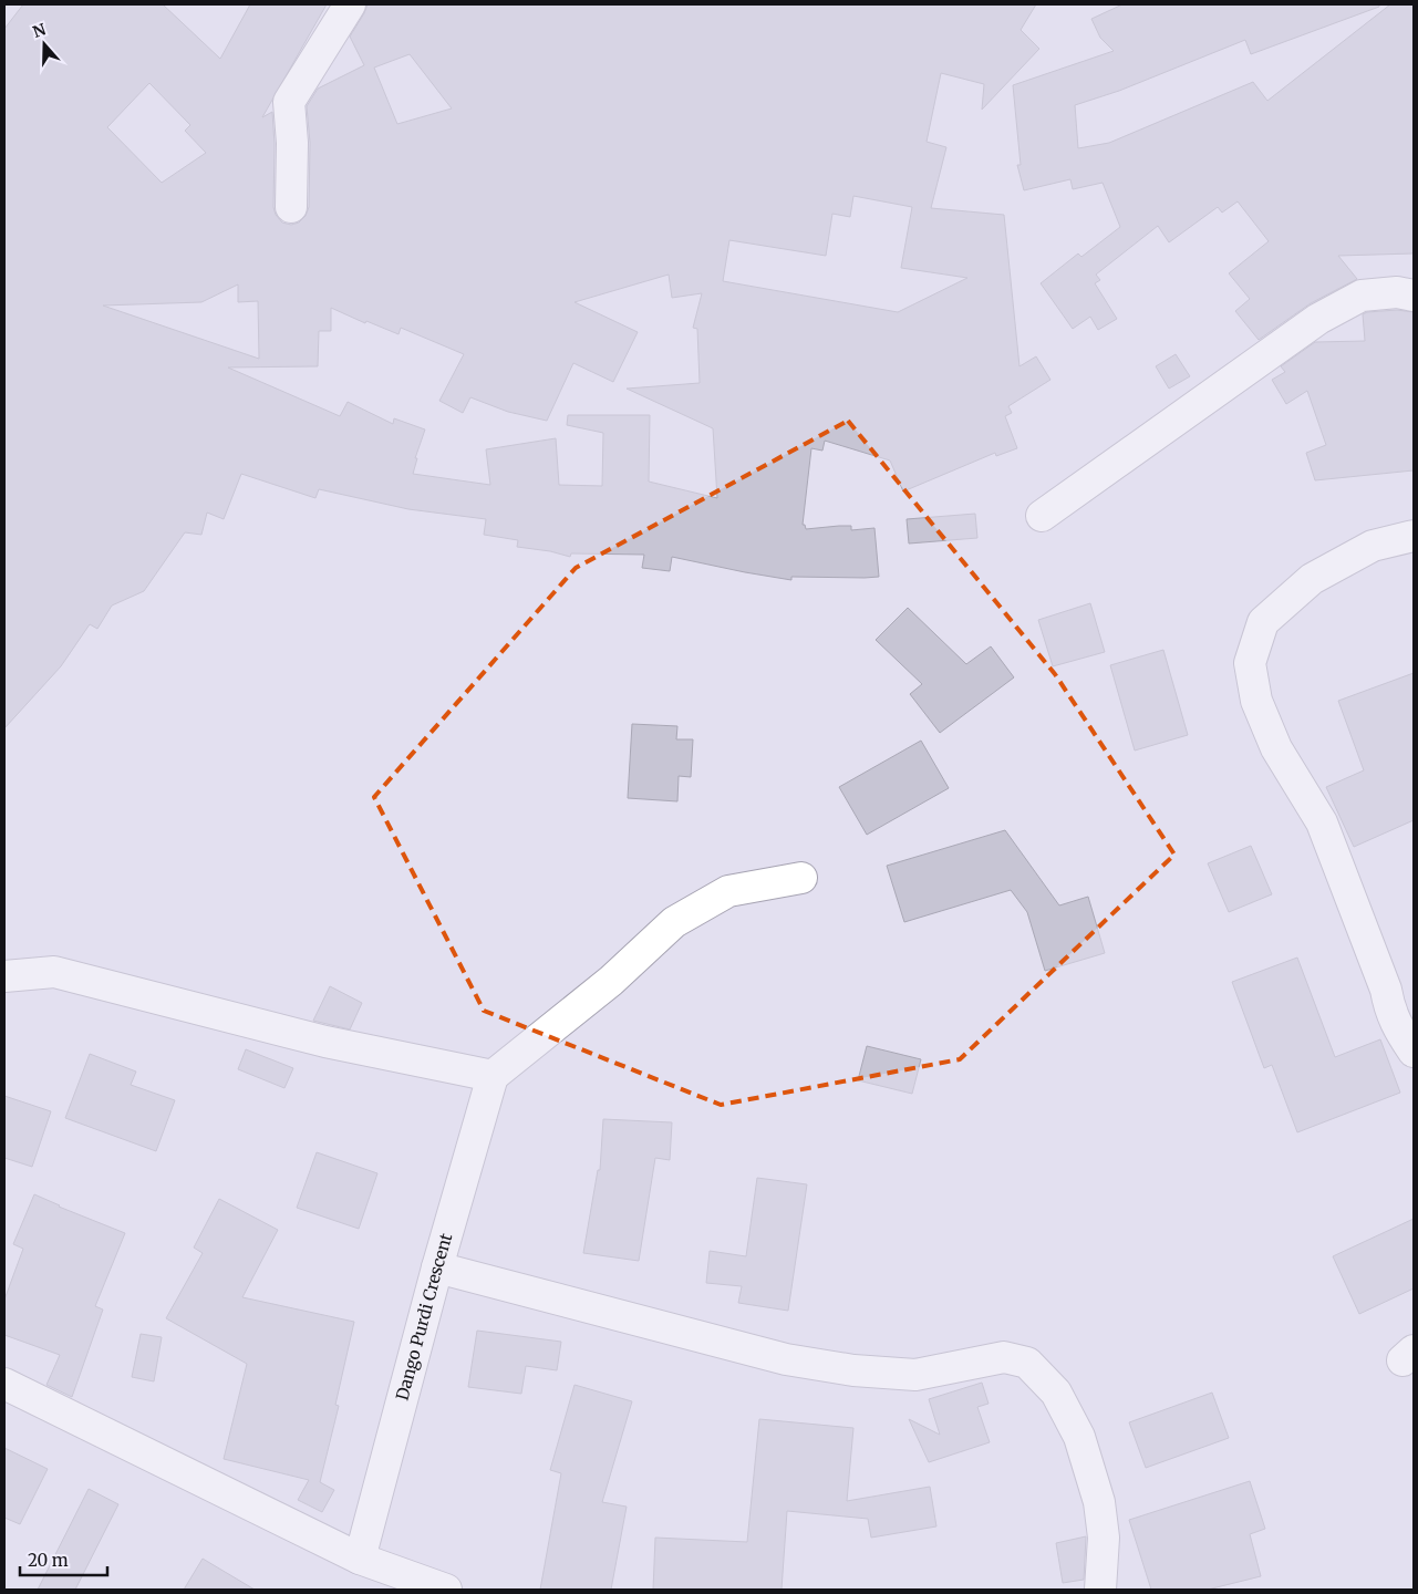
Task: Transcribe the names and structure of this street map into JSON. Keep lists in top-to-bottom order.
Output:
{
  "streets": {
    "street": ["Dango Purdi Crescent"]
  },
  "scale_bar": "20 m",
  "north": "top"
}
